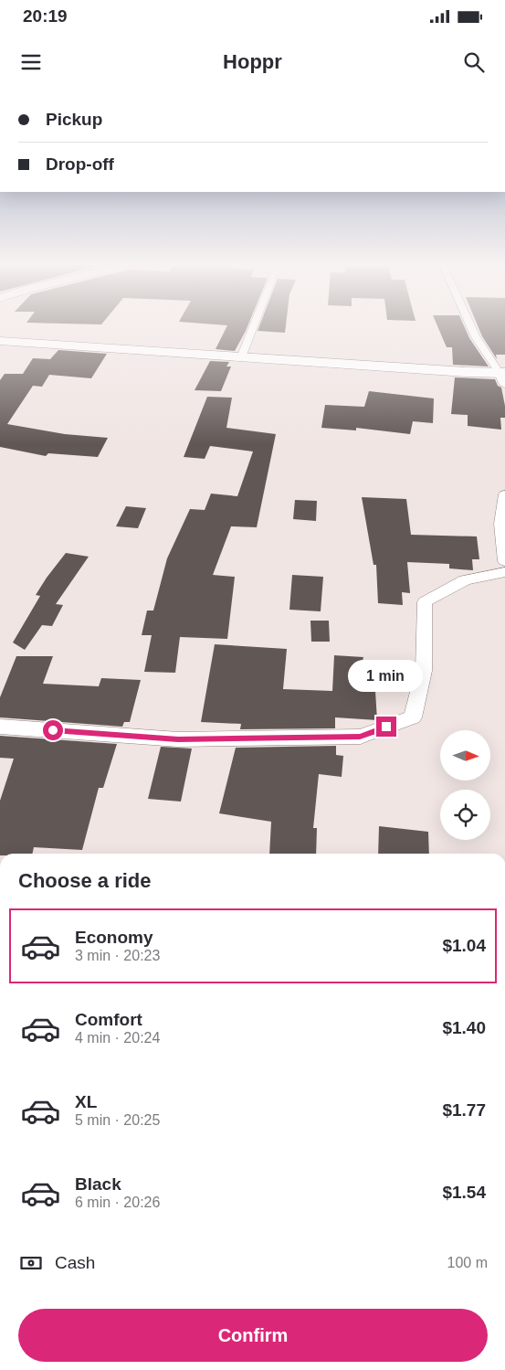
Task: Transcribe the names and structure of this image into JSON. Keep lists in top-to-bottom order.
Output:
{
  "north": "right",
  "page": {
    "status": "20:19",
    "header": "Hoppr",
    "banner": ["Pickup", "Drop-off"],
    "bubble": "1 min",
    "heading": "Choose a ride",
    "list": [
      {
        "name": "Economy",
        "note": "3 min · 20:23",
        "value": "$1.04"
      },
      {
        "name": "Comfort",
        "note": "4 min · 20:24",
        "value": "$1.40"
      },
      {
        "name": "XL",
        "note": "5 min · 20:25",
        "value": "$1.77"
      },
      {
        "name": "Black",
        "note": "6 min · 20:26",
        "value": "$1.54"
      }
    ],
    "pay": ["Cash", "100 m"],
    "buttons": "Confirm"
  }
}
